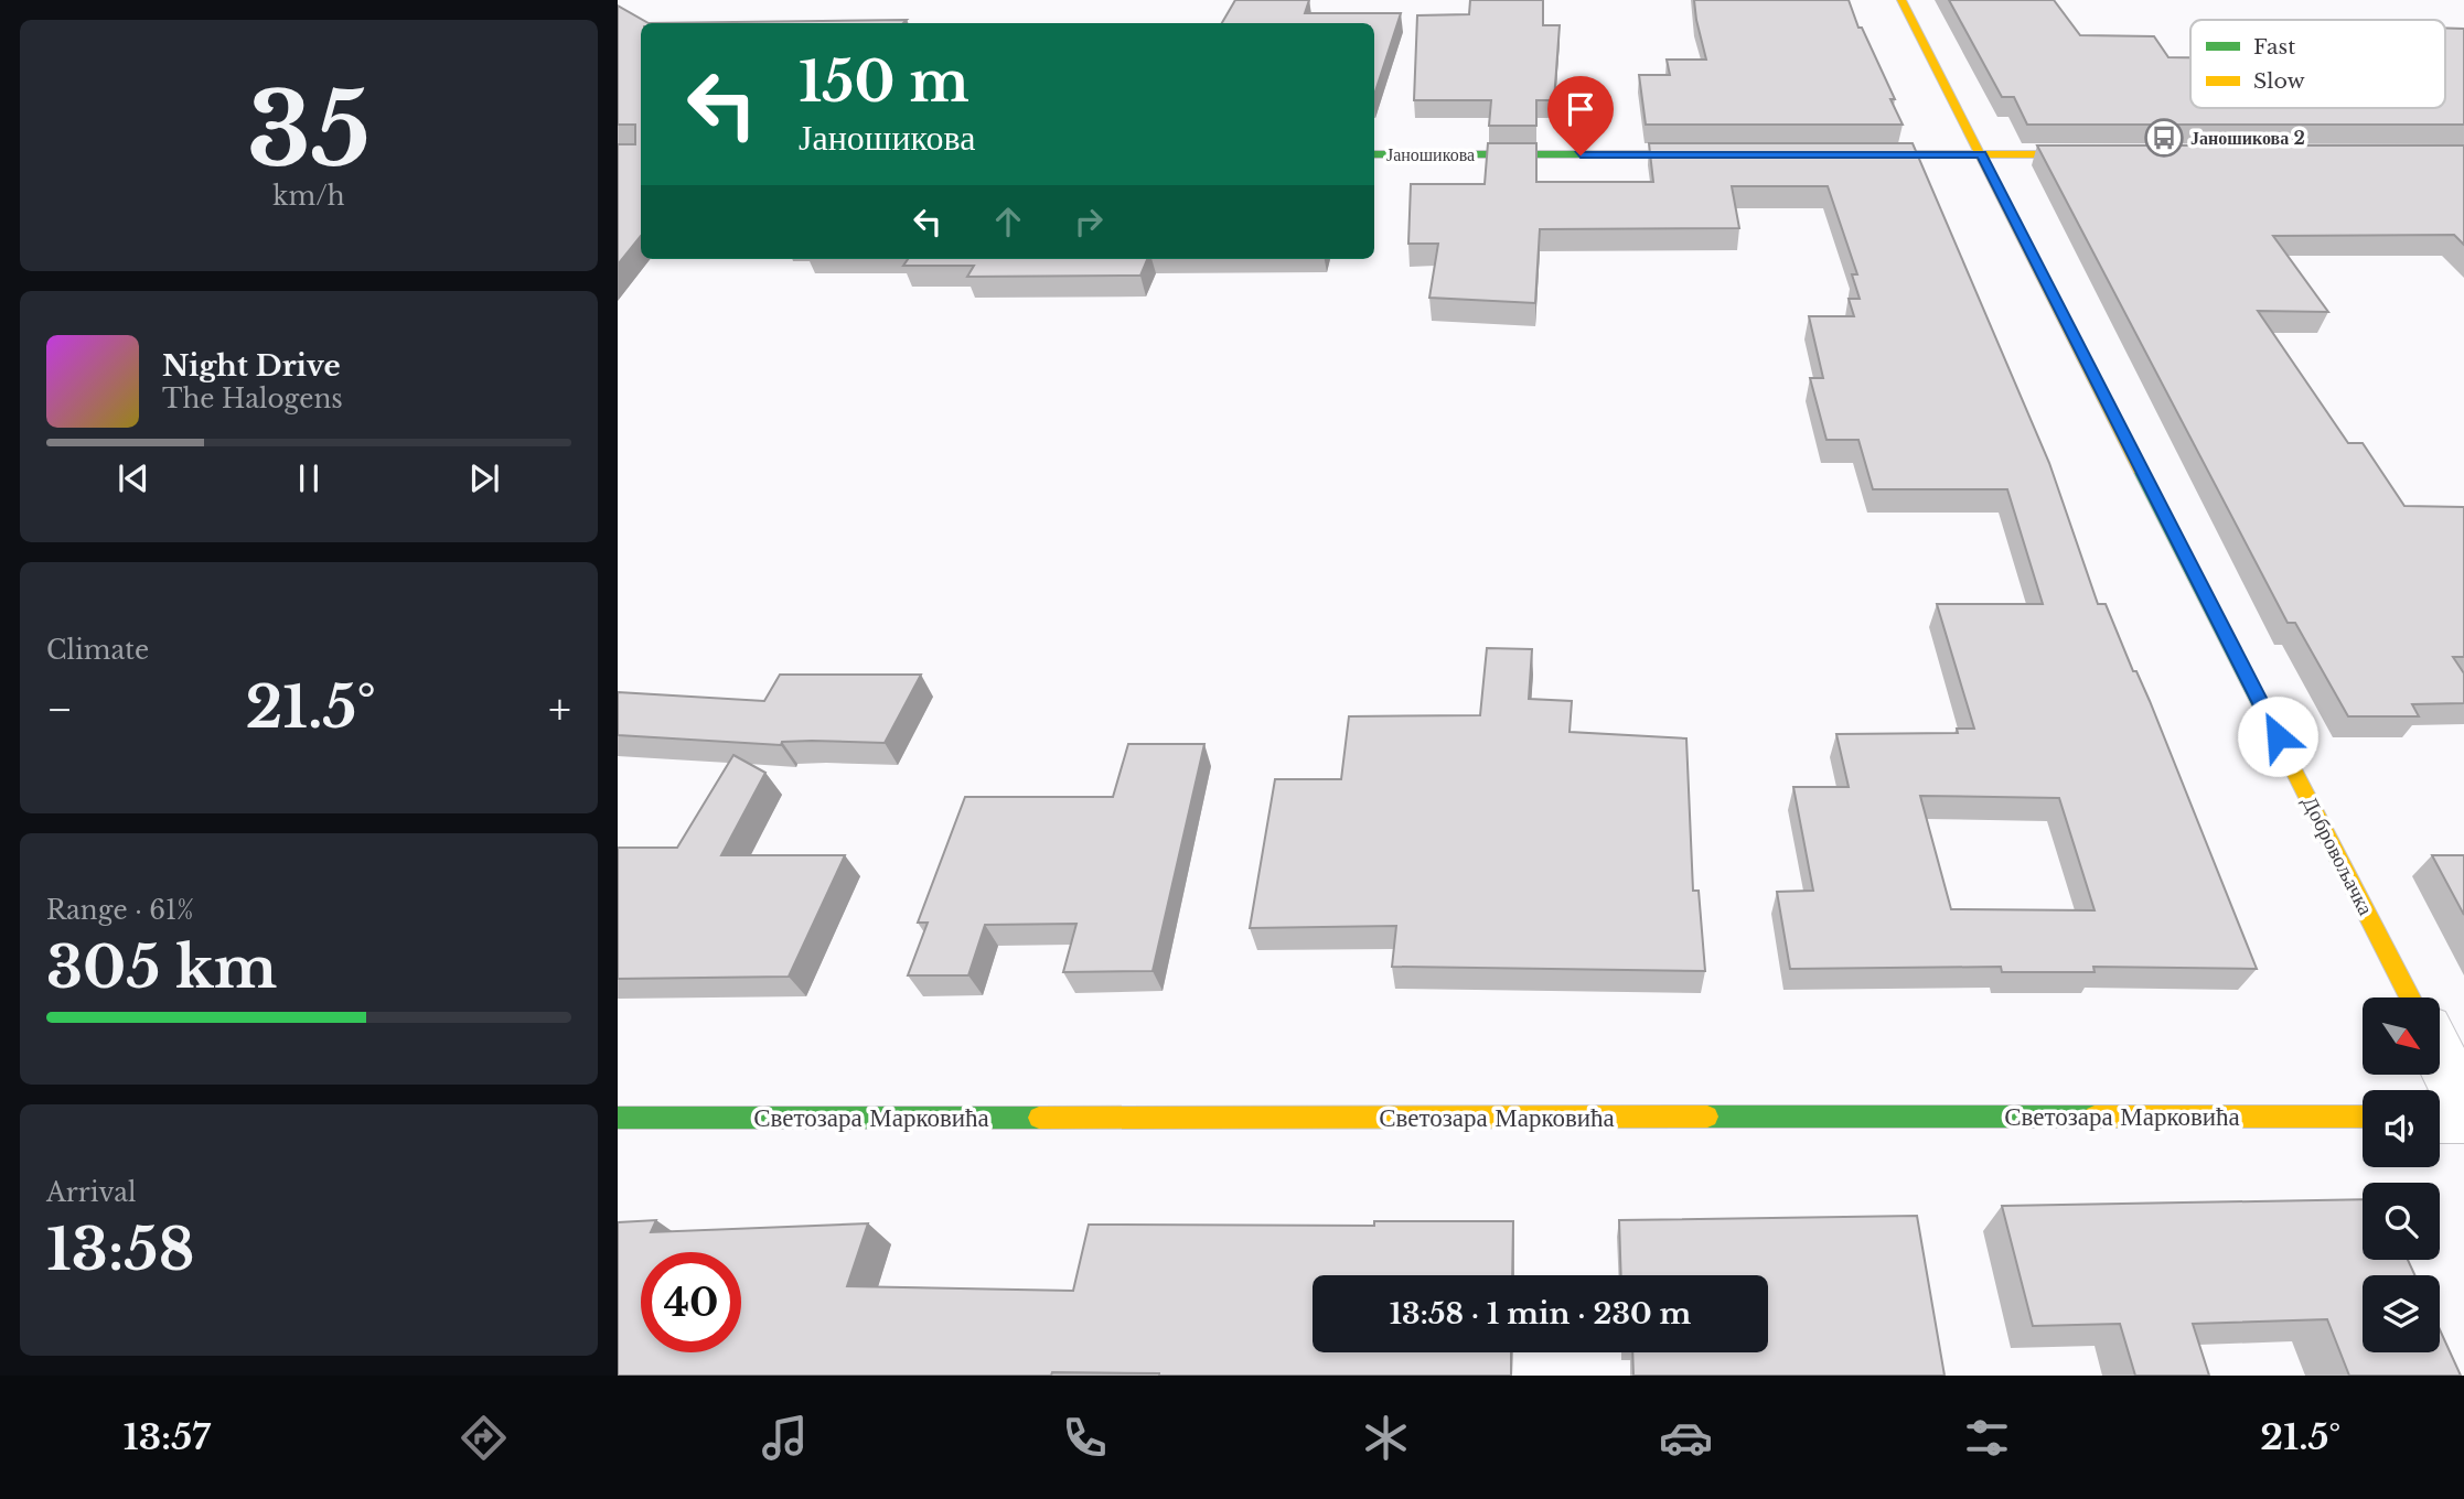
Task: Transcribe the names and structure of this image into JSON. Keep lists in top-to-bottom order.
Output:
{
  "streets": {
    "street": ["Јаношикова", "Добровољачка", "Светозара Марковића"]
  },
  "places": {
    "bus stop": ["Јаношикова 2"]
  },
  "legend": ["Fast", "Slow"],
  "north": "bottom right",
  "page": {
    "tile": [
      ["35", "km/h"],
      "Climate",
      ["Range · 61%", "305 km"],
      ["Arrival", "13:58"]
    ],
    "turn": ["150 m", "Јаношикова"],
    "song": ["Night Drive", "The Halogens"],
    "heat": ["−", "21.5°", "+"],
    "limit": "40",
    "trip": "13:58 · 1 min · 230 m",
    "tabs": ["13:57", "21.5°"]
  }
}
